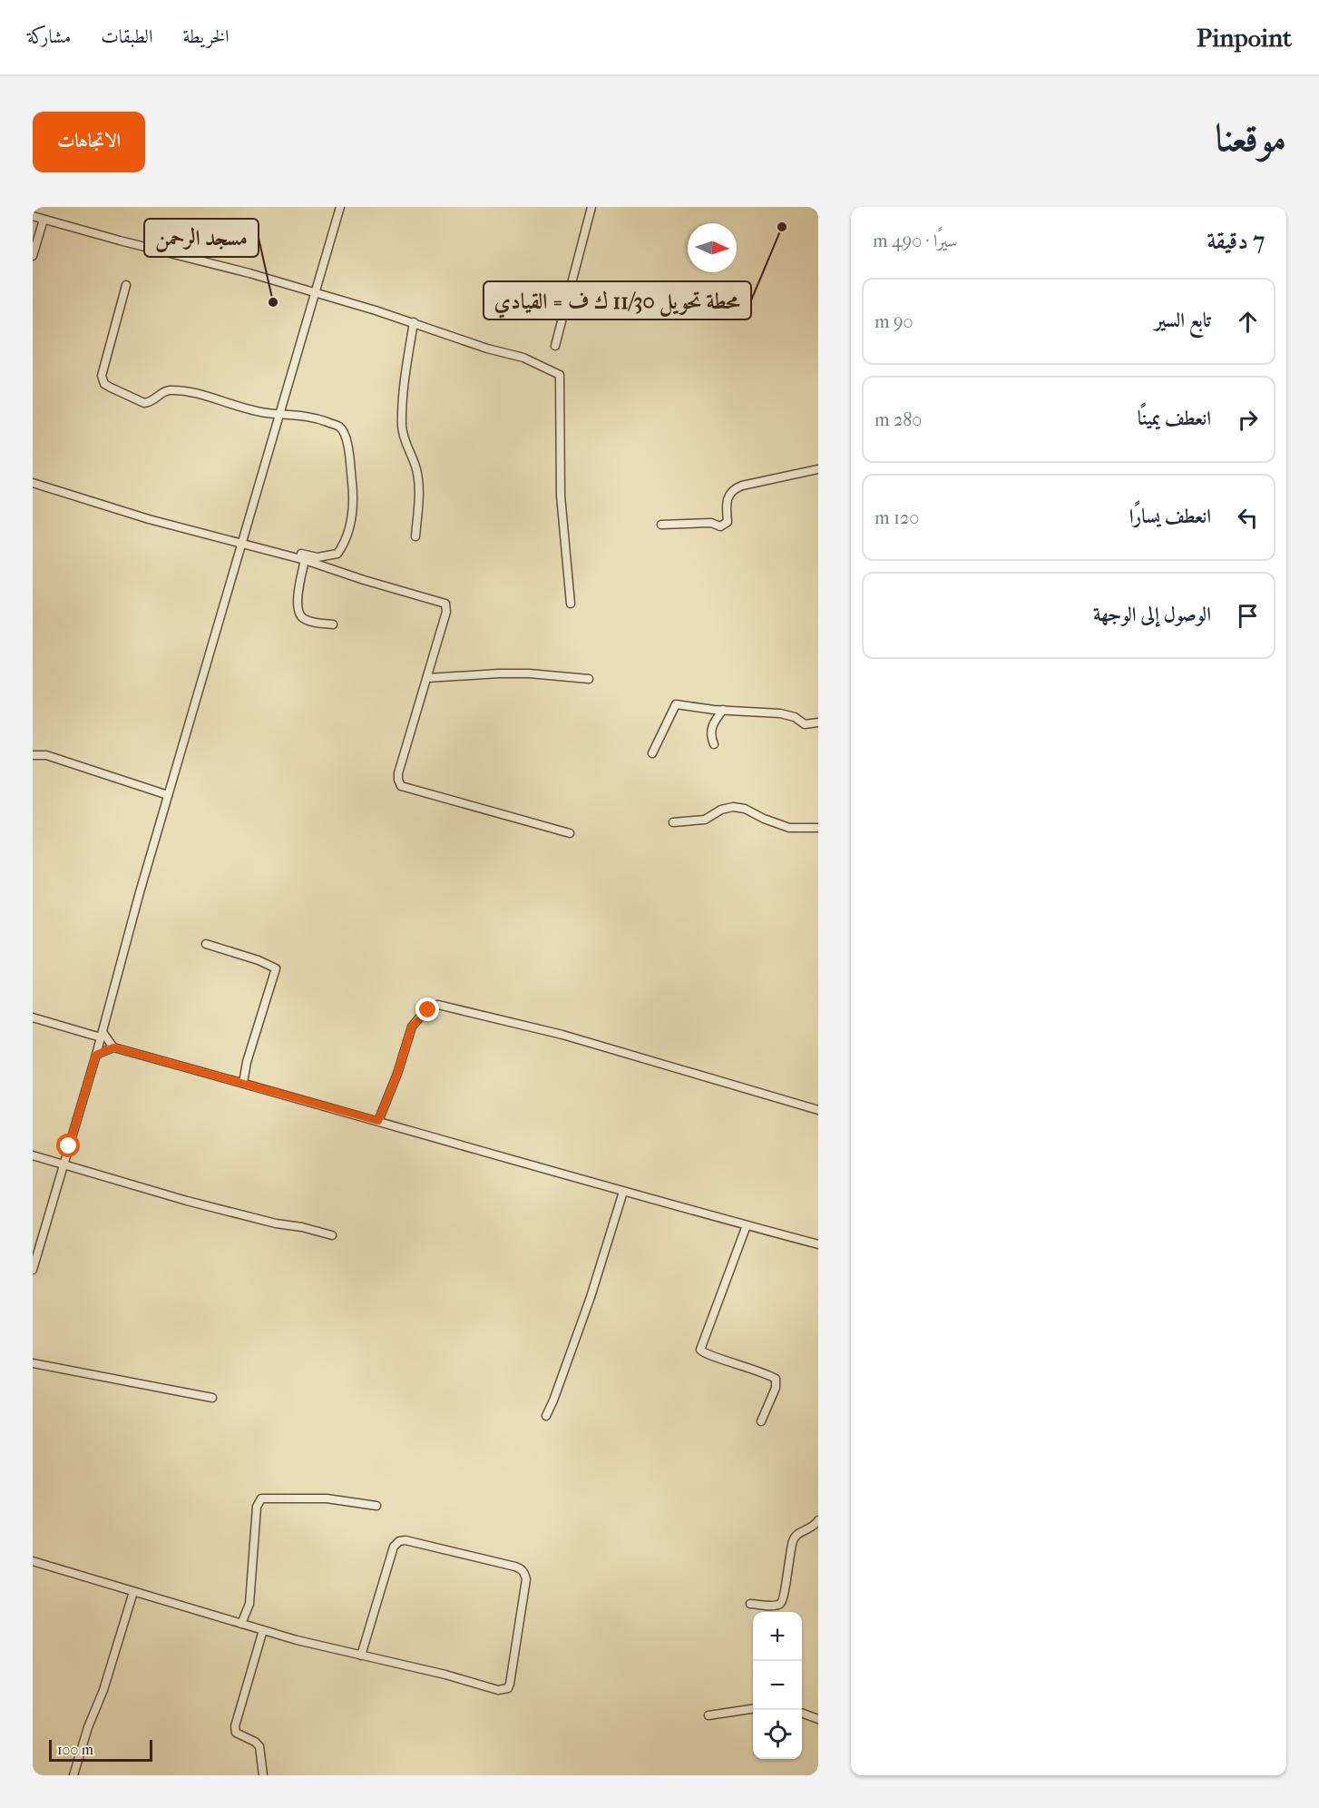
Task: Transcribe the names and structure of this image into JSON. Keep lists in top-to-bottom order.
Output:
{
  "places": ["محطة تحويل 11/30 ك ف = القيادي", "مسجد الرحمن"],
  "scale_bar": "100 m",
  "north": "right",
  "page": {
    "header": "Pinpoint",
    "nav": ["الخريطة", "الطبقات", "مشاركة"],
    "title": "موقعنا",
    "buttons": "الاتجاهات",
    "heading": ["7 دقيقة", "سيرًا · 490 m"],
    "list": [
      ["تابع السير", "90 m"],
      ["انعطف يمينًا", "280 m"],
      ["انعطف يسارًا", "120 m"],
      "الوصول إلى الوجهة"
    ],
    "map_buttons": ["+", "−"],
    "scale": "100 m"
  }
}
